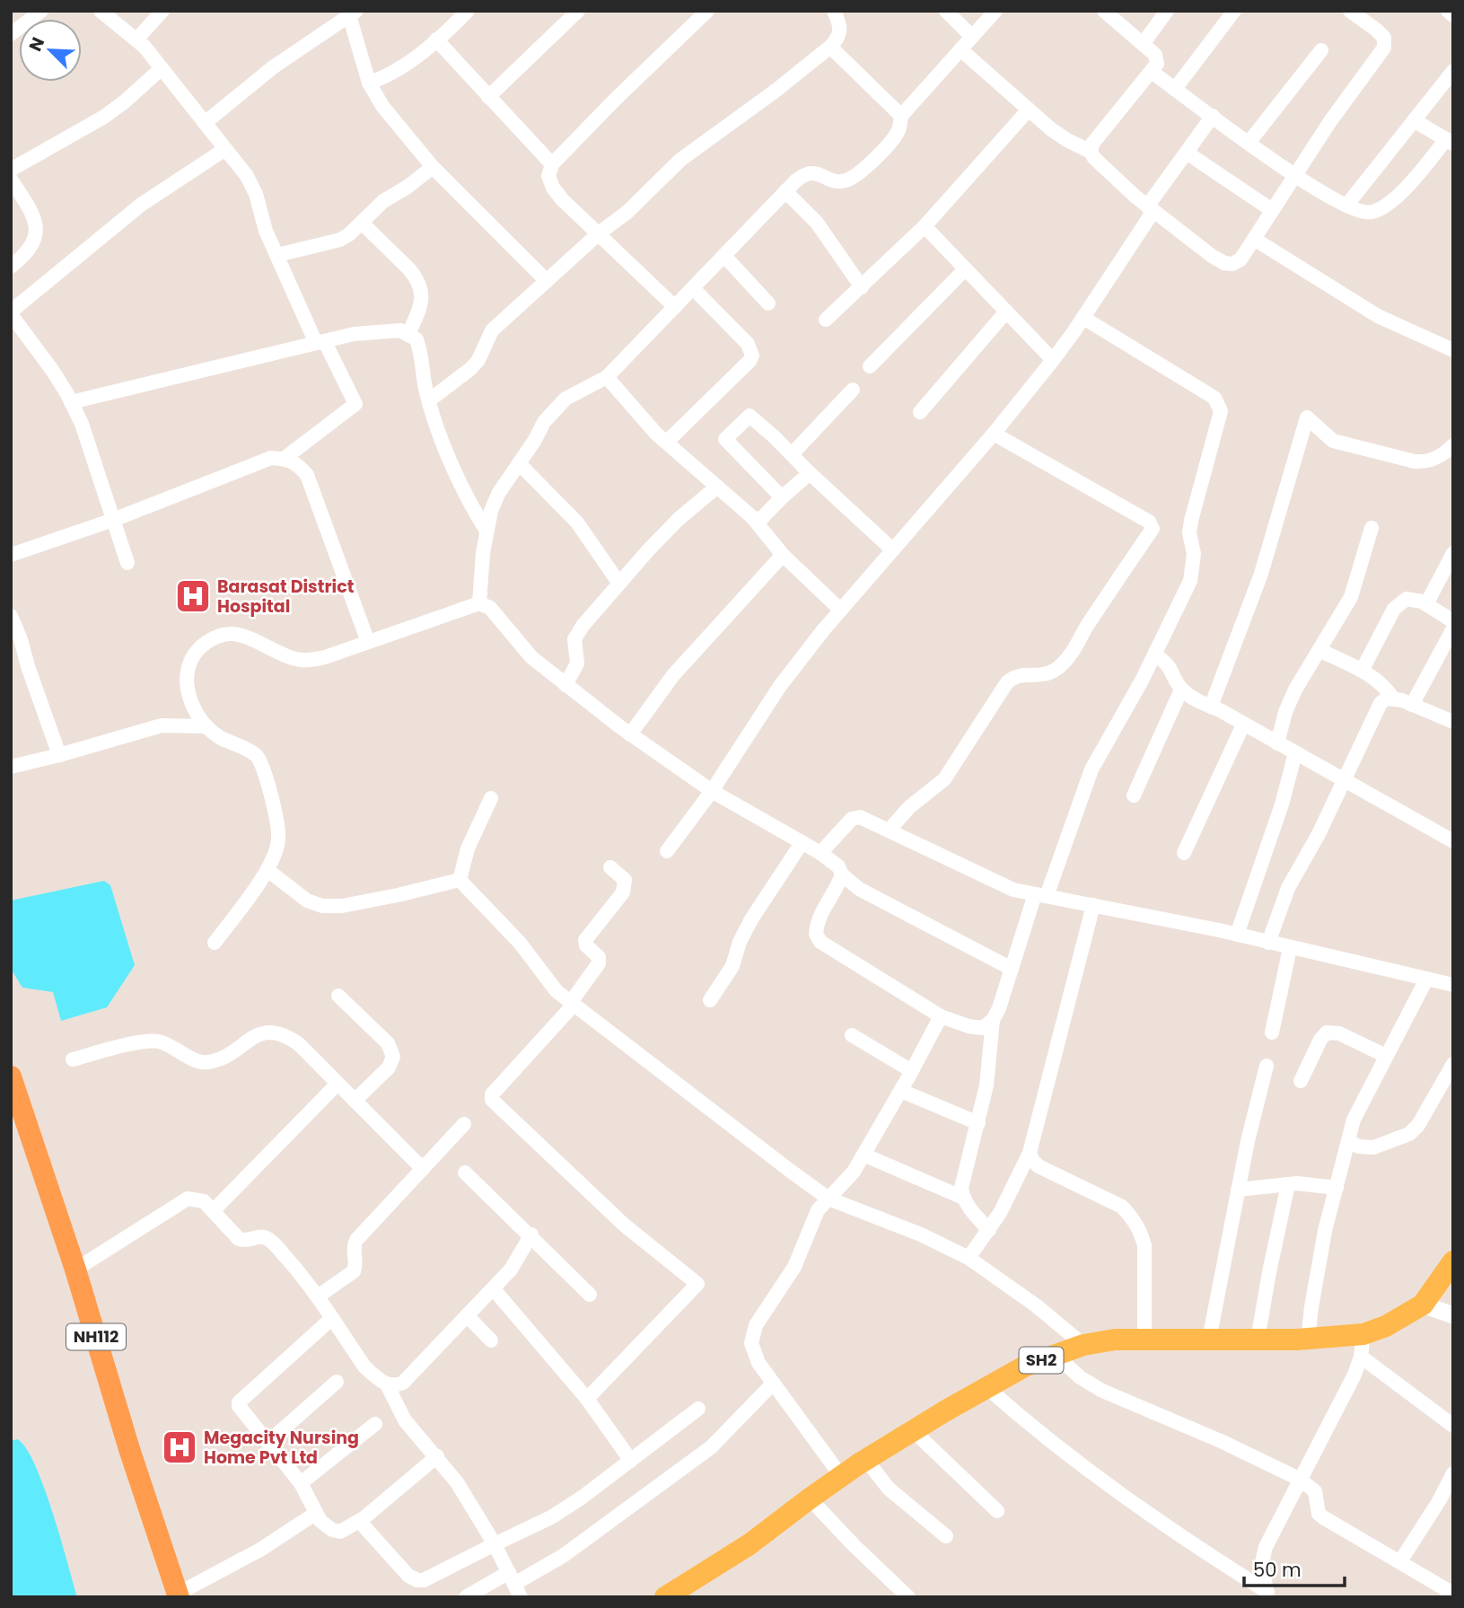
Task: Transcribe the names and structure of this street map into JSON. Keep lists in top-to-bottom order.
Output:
{
  "streets": {
    "highway": ["NH112"],
    "main road": ["SH2"]
  },
  "places": {
    "hospital": ["Barasat District Hospital", "Megacity Nursing Home Pvt Ltd"]
  },
  "scale_bar": "50 m",
  "north": "top left"
}
